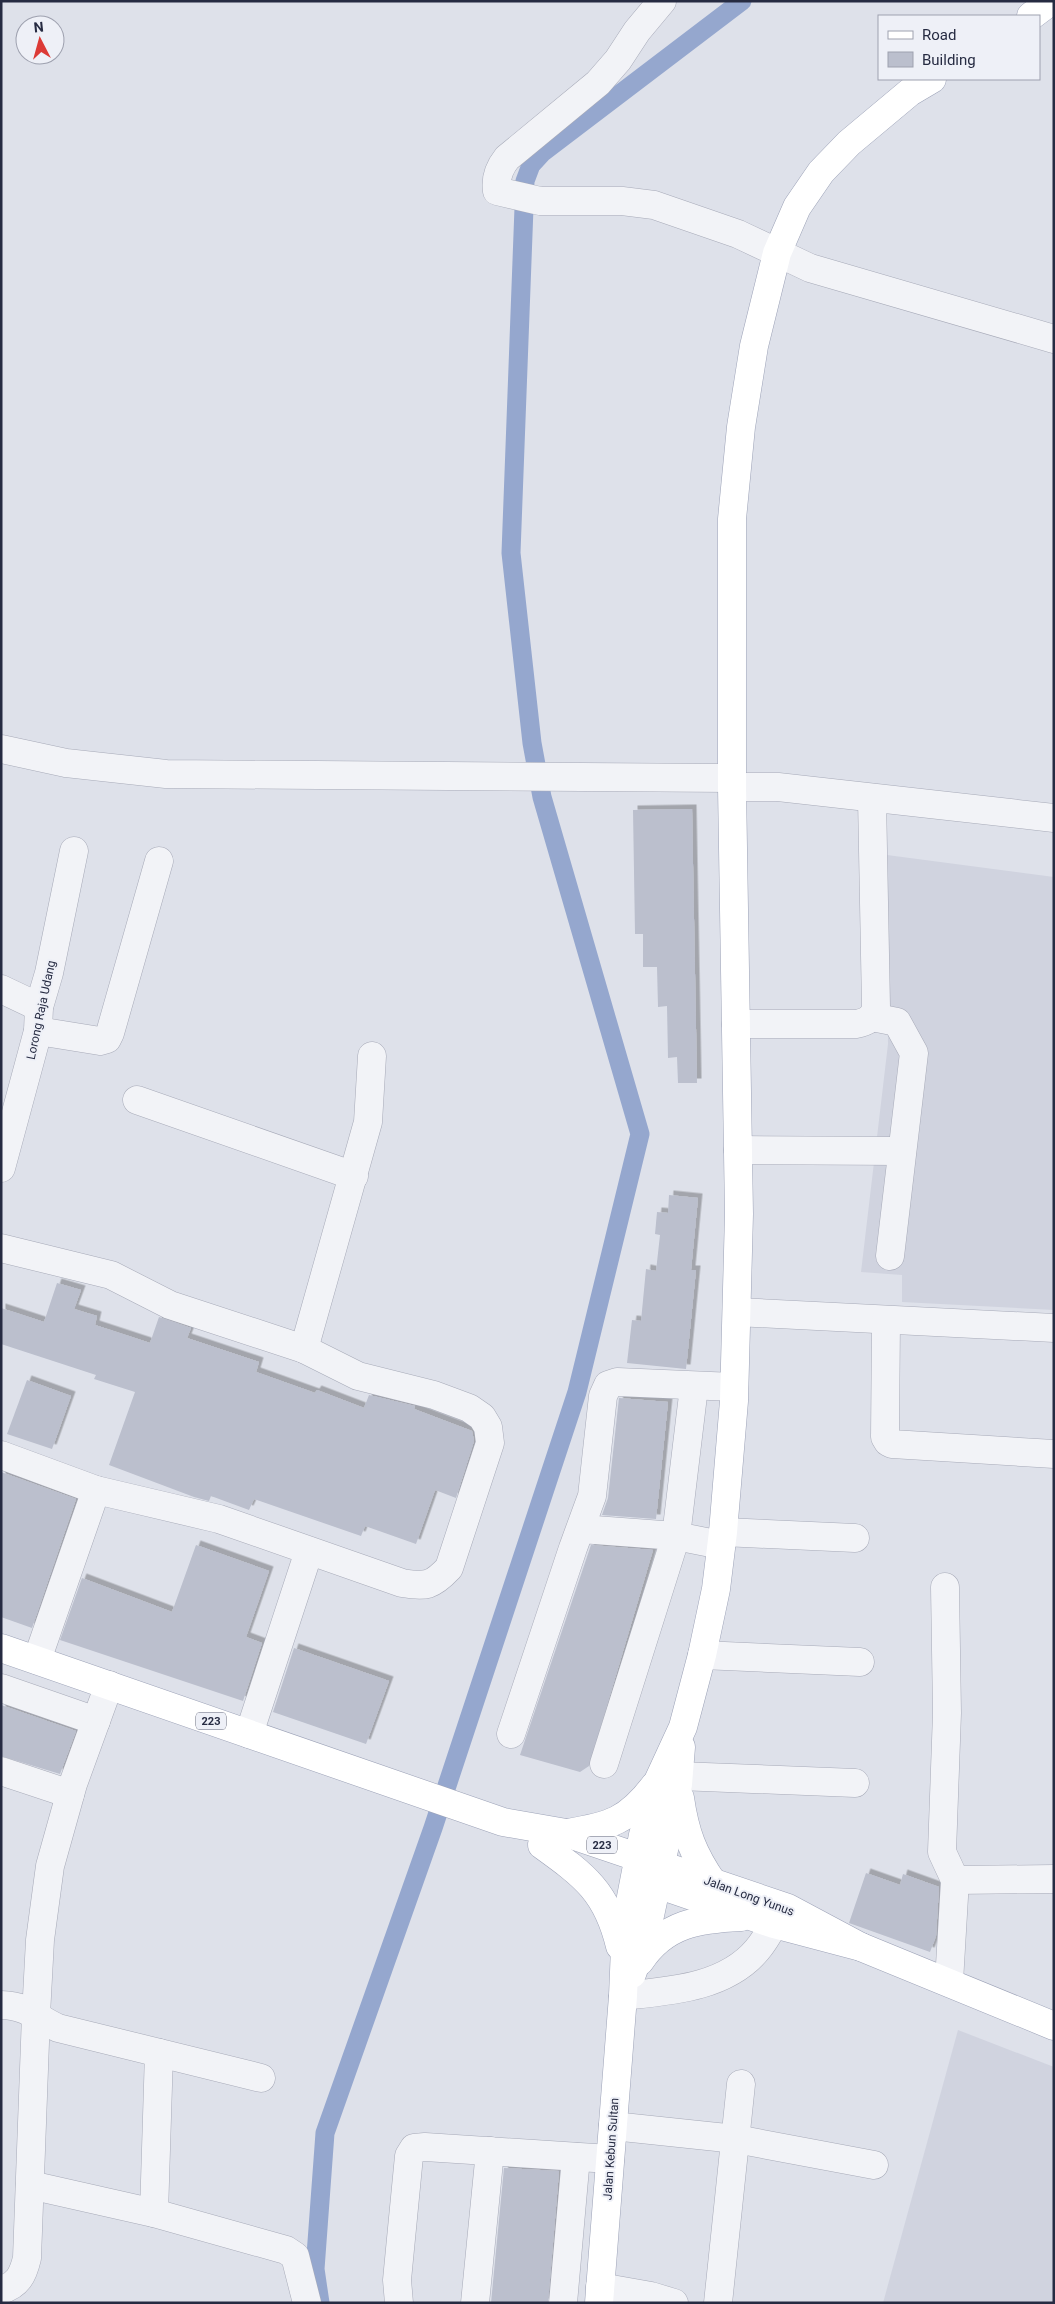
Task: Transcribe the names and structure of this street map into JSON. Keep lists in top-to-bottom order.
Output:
{
  "streets": {
    "main road": ["223", "Jalan Long Yunus", "Jalan Kebun Sultan"],
    "street": ["Lorong Raja Udang"]
  },
  "crossings": [
    ["223", "Jalan Long Yunus"],
    ["223", "Jalan Kebun Sultan"],
    ["Jalan Long Yunus", "Jalan Kebun Sultan"]
  ],
  "legend": ["Road", "Building"],
  "north": "top"
}
